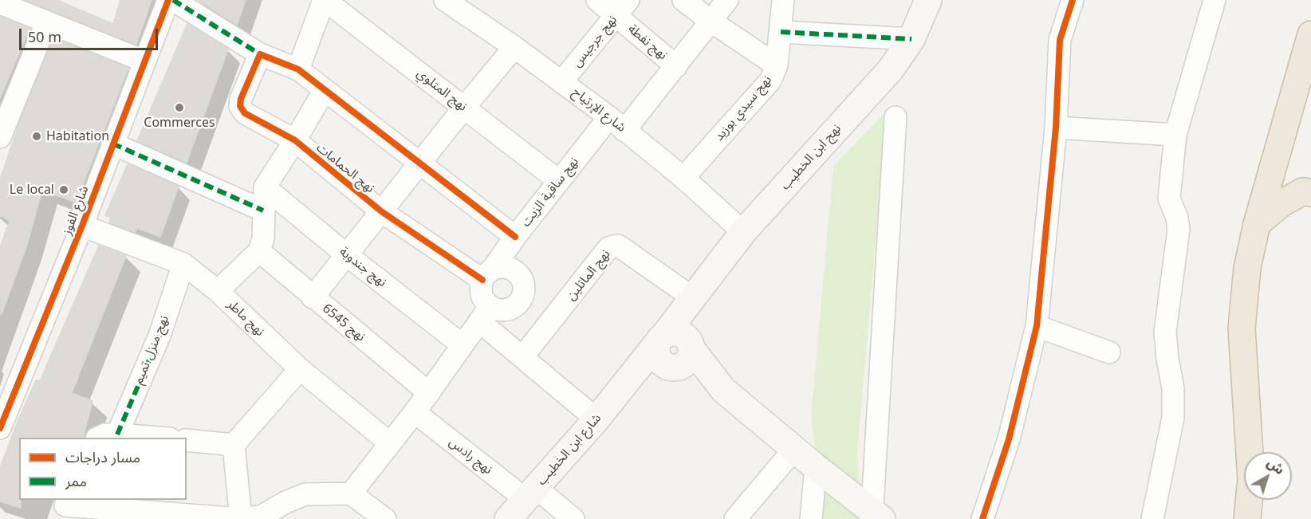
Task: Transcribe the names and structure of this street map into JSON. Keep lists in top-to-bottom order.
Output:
{
  "streets": {
    "street": [
      "نهج جرجيس",
      "نهج نفطة",
      "نهج المتلوي",
      "نهج سيدي بوزيد",
      "شارع الإرتياح",
      "نهج ابن الخطيب",
      "نهج الحمامات",
      "نهج ساقية الزيت",
      "شارع الفوز",
      "نهج جندوبة",
      "نهج الماتلين",
      "نهج ماطر",
      "نهج 6545",
      "نهج منزل تميم",
      "شارع ابن الخطيب",
      "نهج رادس"
    ]
  },
  "crossings": [
    ["نهج جرجيس", "نهج نفطة"],
    ["نهج جرجيس", "شارع الإرتياح"],
    ["نهج نفطة", "نهج ساقية الزيت"],
    ["نهج المتلوي", "نهج ساقية الزيت"],
    ["نهج سيدي بوزيد", "شارع الإرتياح"],
    ["شارع الإرتياح", "نهج ابن الخطيب"],
    ["شارع الإرتياح", "نهج ساقية الزيت"],
    ["نهج ابن الخطيب", "نهج الماتلين"],
    ["نهج ابن الخطيب", "شارع ابن الخطيب"],
    ["نهج الحمامات", "نهج ساقية الزيت"],
    ["شارع الفوز", "نهج ماطر"],
    ["نهج ماطر", "نهج منزل تميم"],
    ["شارع ابن الخطيب", "نهج رادس"]
  ],
  "places": ["Commerces", "Habitation", "Le local"],
  "legend": ["مسار دراجات", "ممر"],
  "scale_bar": "50 m",
  "north": "top right"
}
